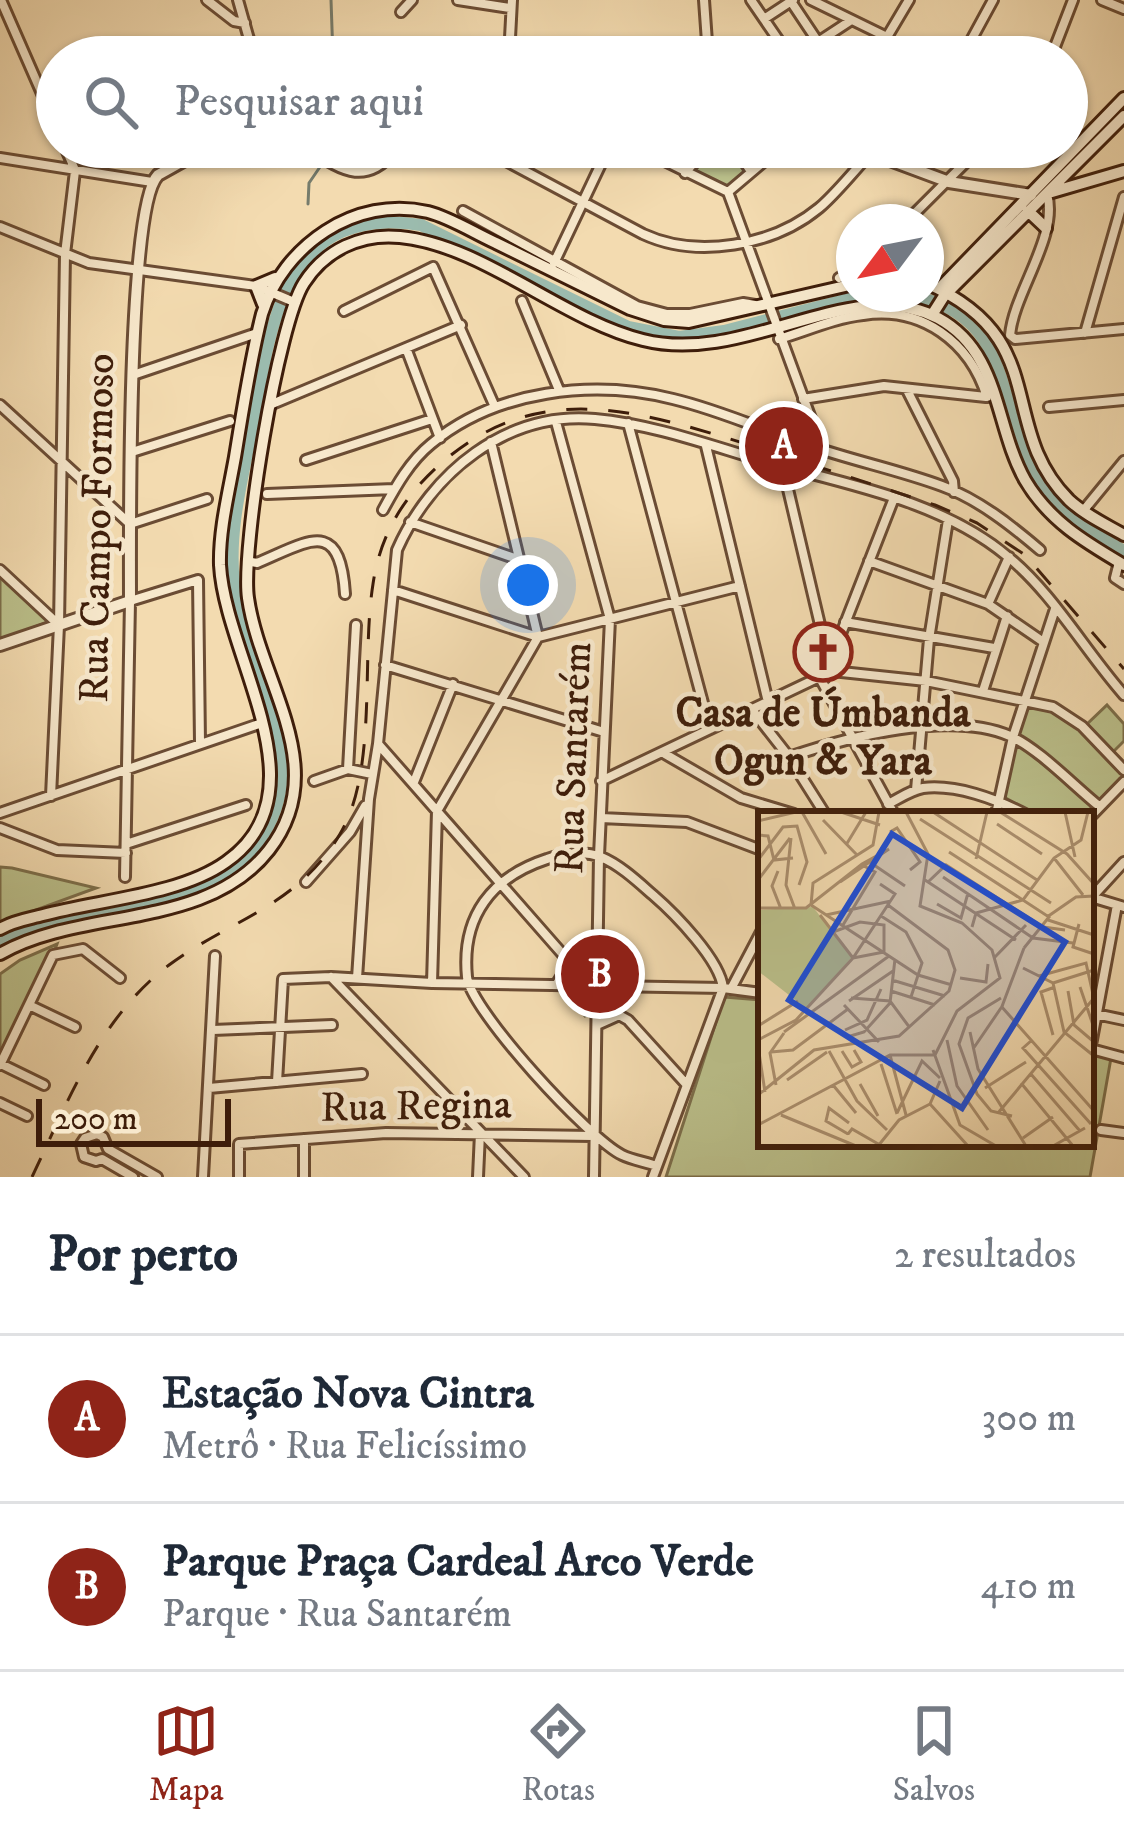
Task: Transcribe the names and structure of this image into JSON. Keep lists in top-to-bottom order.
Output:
{
  "streets": {
    "main road": ["Rua Campo Formoso"],
    "street": ["Rua Santarém", "Rua Regina"]
  },
  "crossings": [
    ["Rua Santarém", "Rua Regina"]
  ],
  "places": {
    "church": ["Casa de Úmbanda Ogun & Yara"]
  },
  "scale_bar": "200 m",
  "north": "bottom left",
  "page": {
    "search": "Pesquisar aqui",
    "pins": ["A", "B"],
    "scale": "200 m",
    "heading": ["Por perto", "2 resultados"],
    "list": [
      {
        "mark": "A",
        "name": "Estação Nova Cintra",
        "note": "Metrô · Rua Felicíssimo",
        "value": "300 m"
      },
      {
        "mark": "B",
        "name": "Parque Praça Cardeal Arco Verde",
        "note": "Parque · Rua Santarém",
        "value": "410 m"
      }
    ],
    "nav": ["Mapa", "Rotas", "Salvos"]
  }
}
